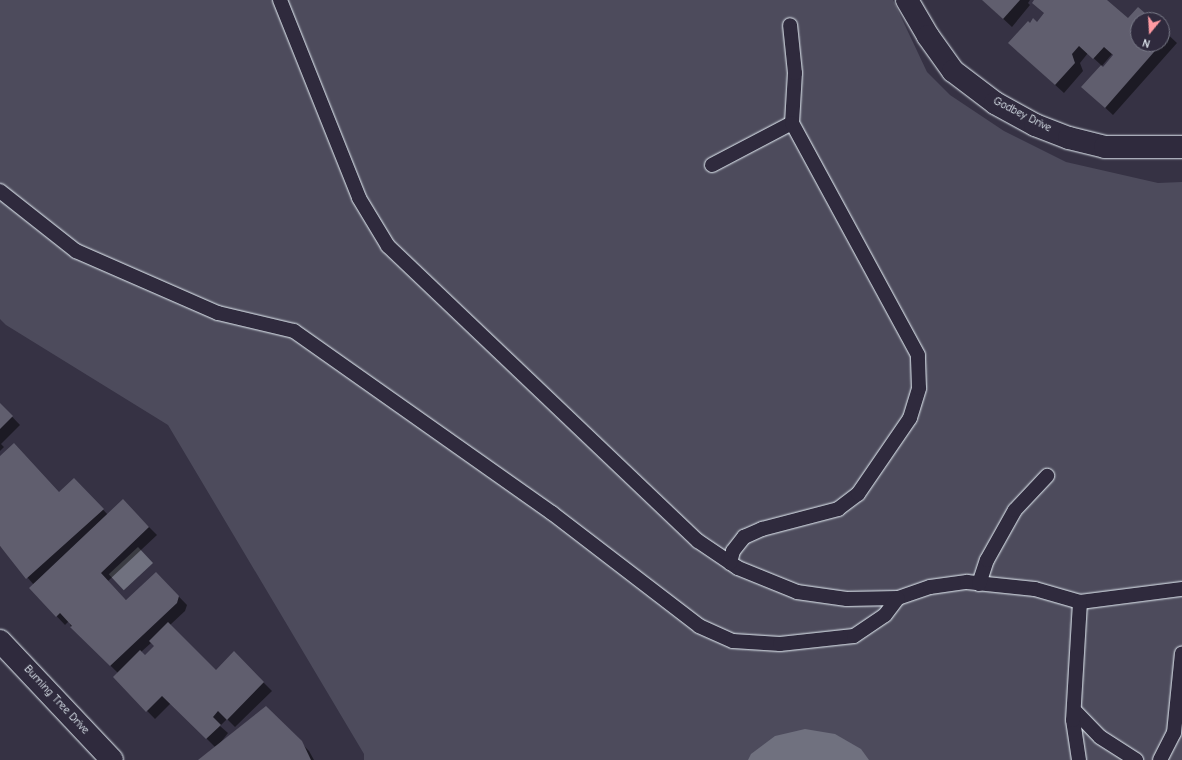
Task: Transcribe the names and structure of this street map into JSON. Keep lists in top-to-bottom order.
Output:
{
  "streets": {
    "street": ["Godbey Drive", "Burning Tree Drive"]
  },
  "north": "bottom"
}
